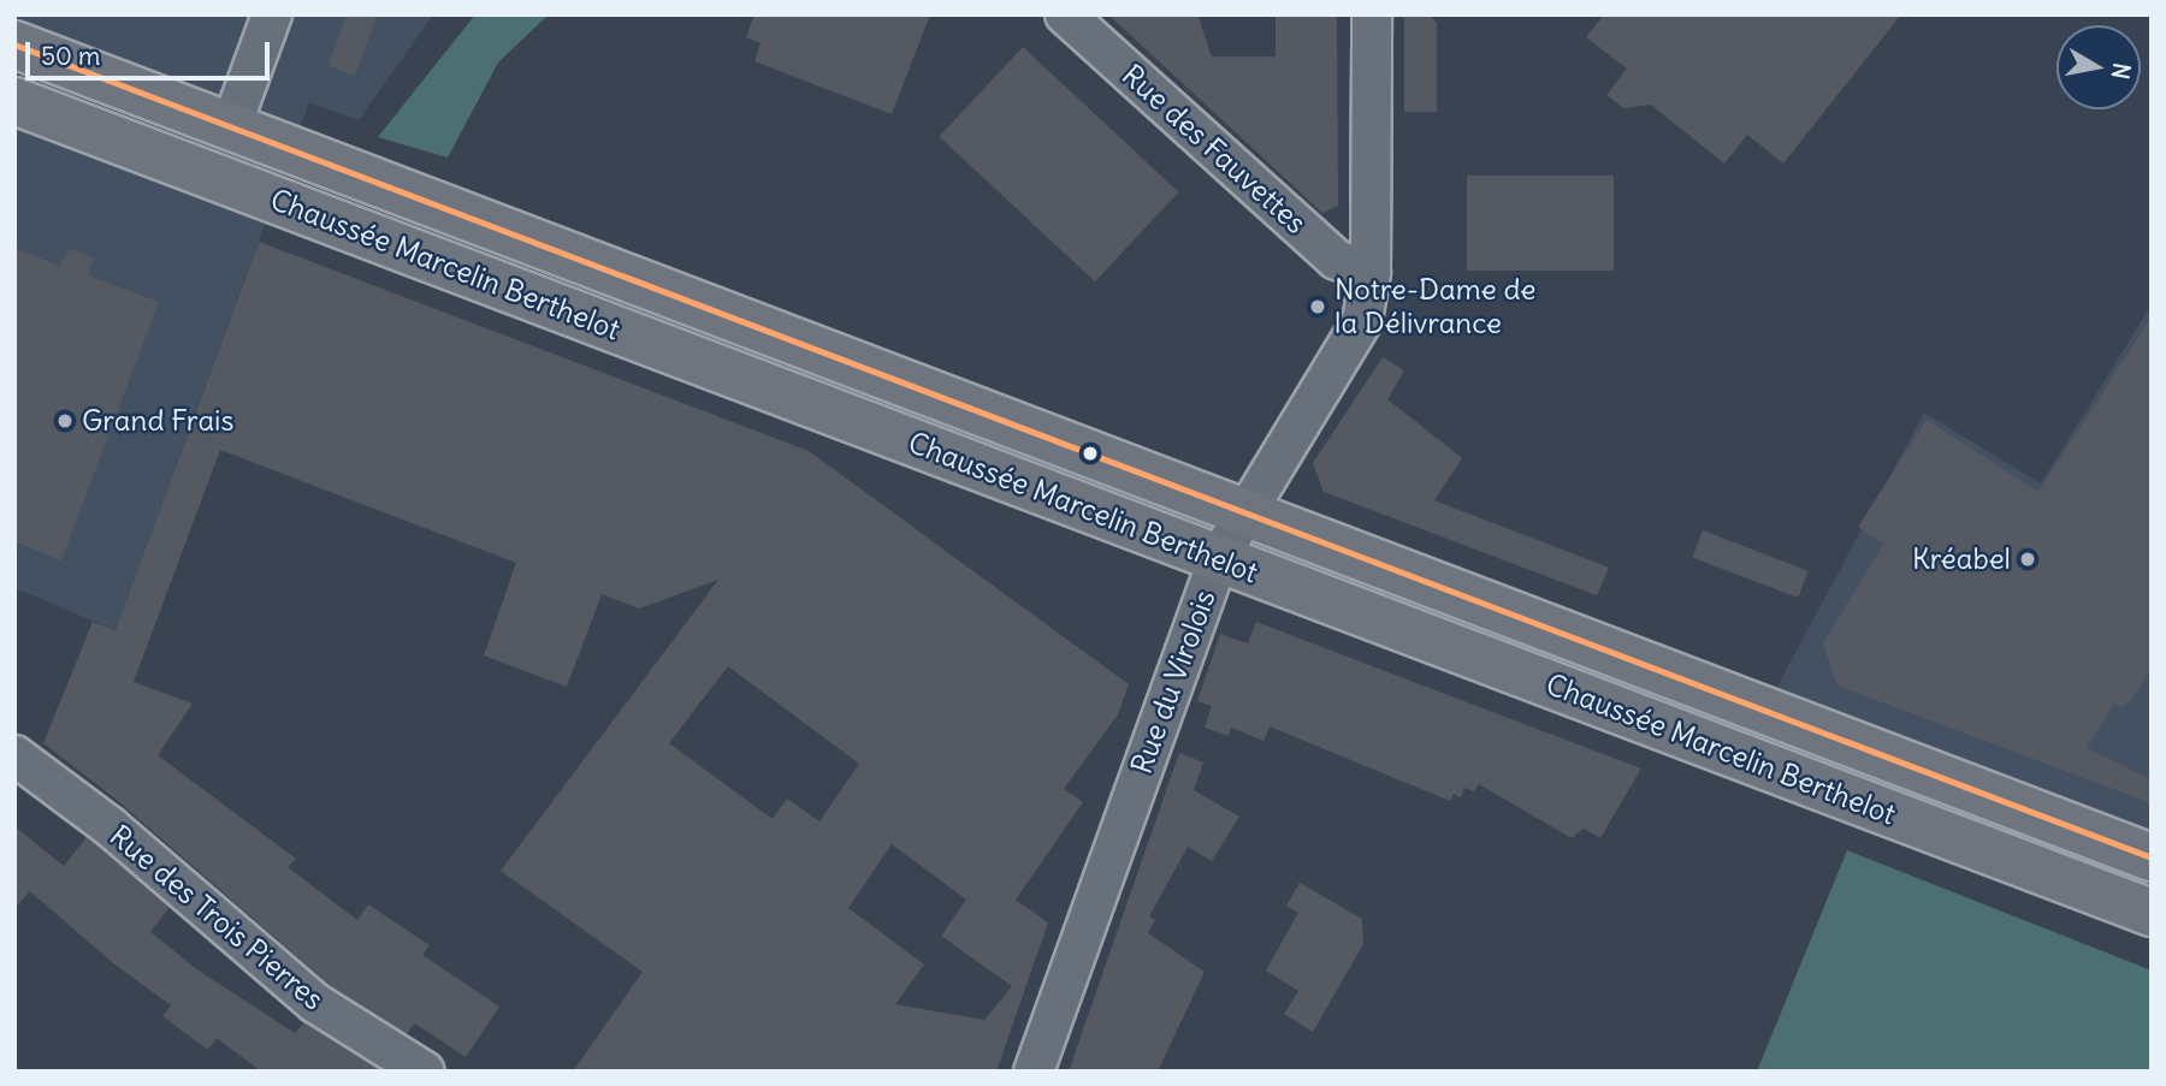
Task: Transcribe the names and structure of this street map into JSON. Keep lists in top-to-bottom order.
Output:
{
  "streets": {
    "main road": ["Chaussée Marcelin Berthelot"],
    "street": ["Rue des Fauvettes", "Rue du Virolois", "Rue des Trois Pierres"]
  },
  "crossings": [
    ["Rue des Fauvettes", "Rue du Virolois"],
    ["Chaussée Marcelin Berthelot", "Rue du Virolois"]
  ],
  "places": ["Notre-Dame de la Délivrance", "Grand Frais", "Kréabel"],
  "scale_bar": "50 m",
  "north": "right"
}
